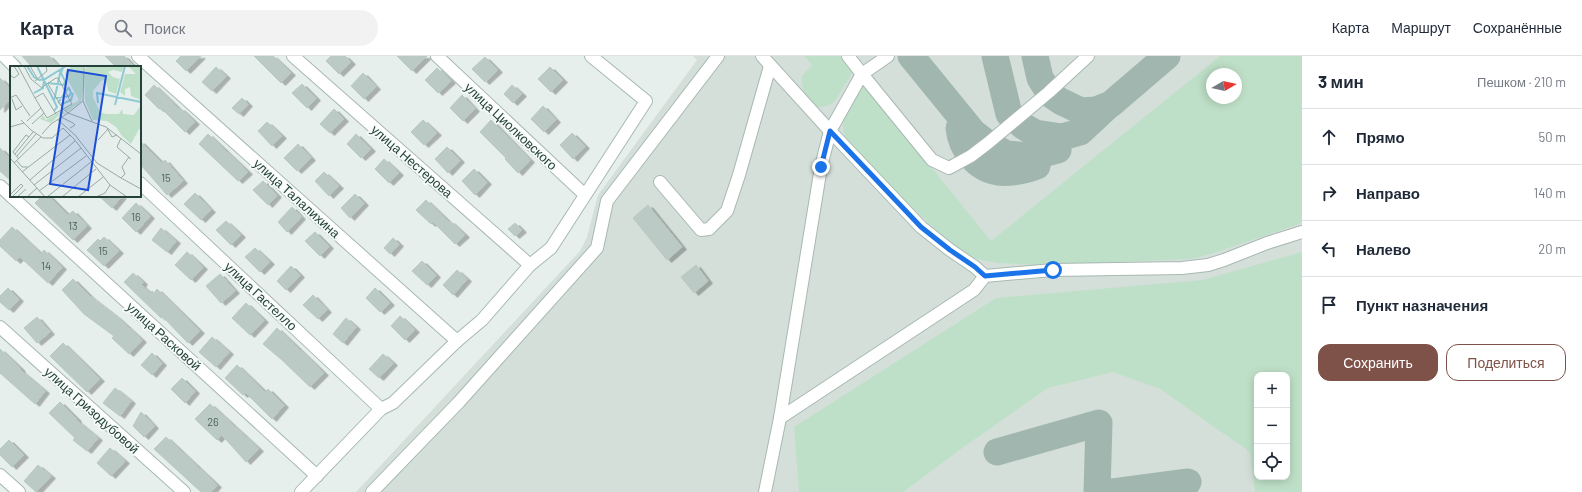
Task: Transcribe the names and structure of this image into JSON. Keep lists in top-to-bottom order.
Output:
{
  "streets": {
    "street": [
      "улица Циолковского",
      "улица Нестерова",
      "улица Талалихина",
      "улица Гастелло",
      "улица Расковой",
      "улица Гризодубовой"
    ]
  },
  "house_numbers": [
    "15",
    "16",
    "13",
    "15",
    "14",
    "26"
  ],
  "north": "right",
  "page": {
    "header": "Карта",
    "search": "Поиск",
    "nav": ["Карта", "Маршрут", "Сохранённые"],
    "heading": ["3 мин", "Пешком · 210 m"],
    "list": [
      ["Прямо", "50 m"],
      ["Направо", "140 m"],
      ["Налево", "20 m"],
      "Пункт назначения"
    ],
    "buttons": ["Сохранить", "Поделиться"],
    "map_buttons": ["+", "−"]
  }
}
